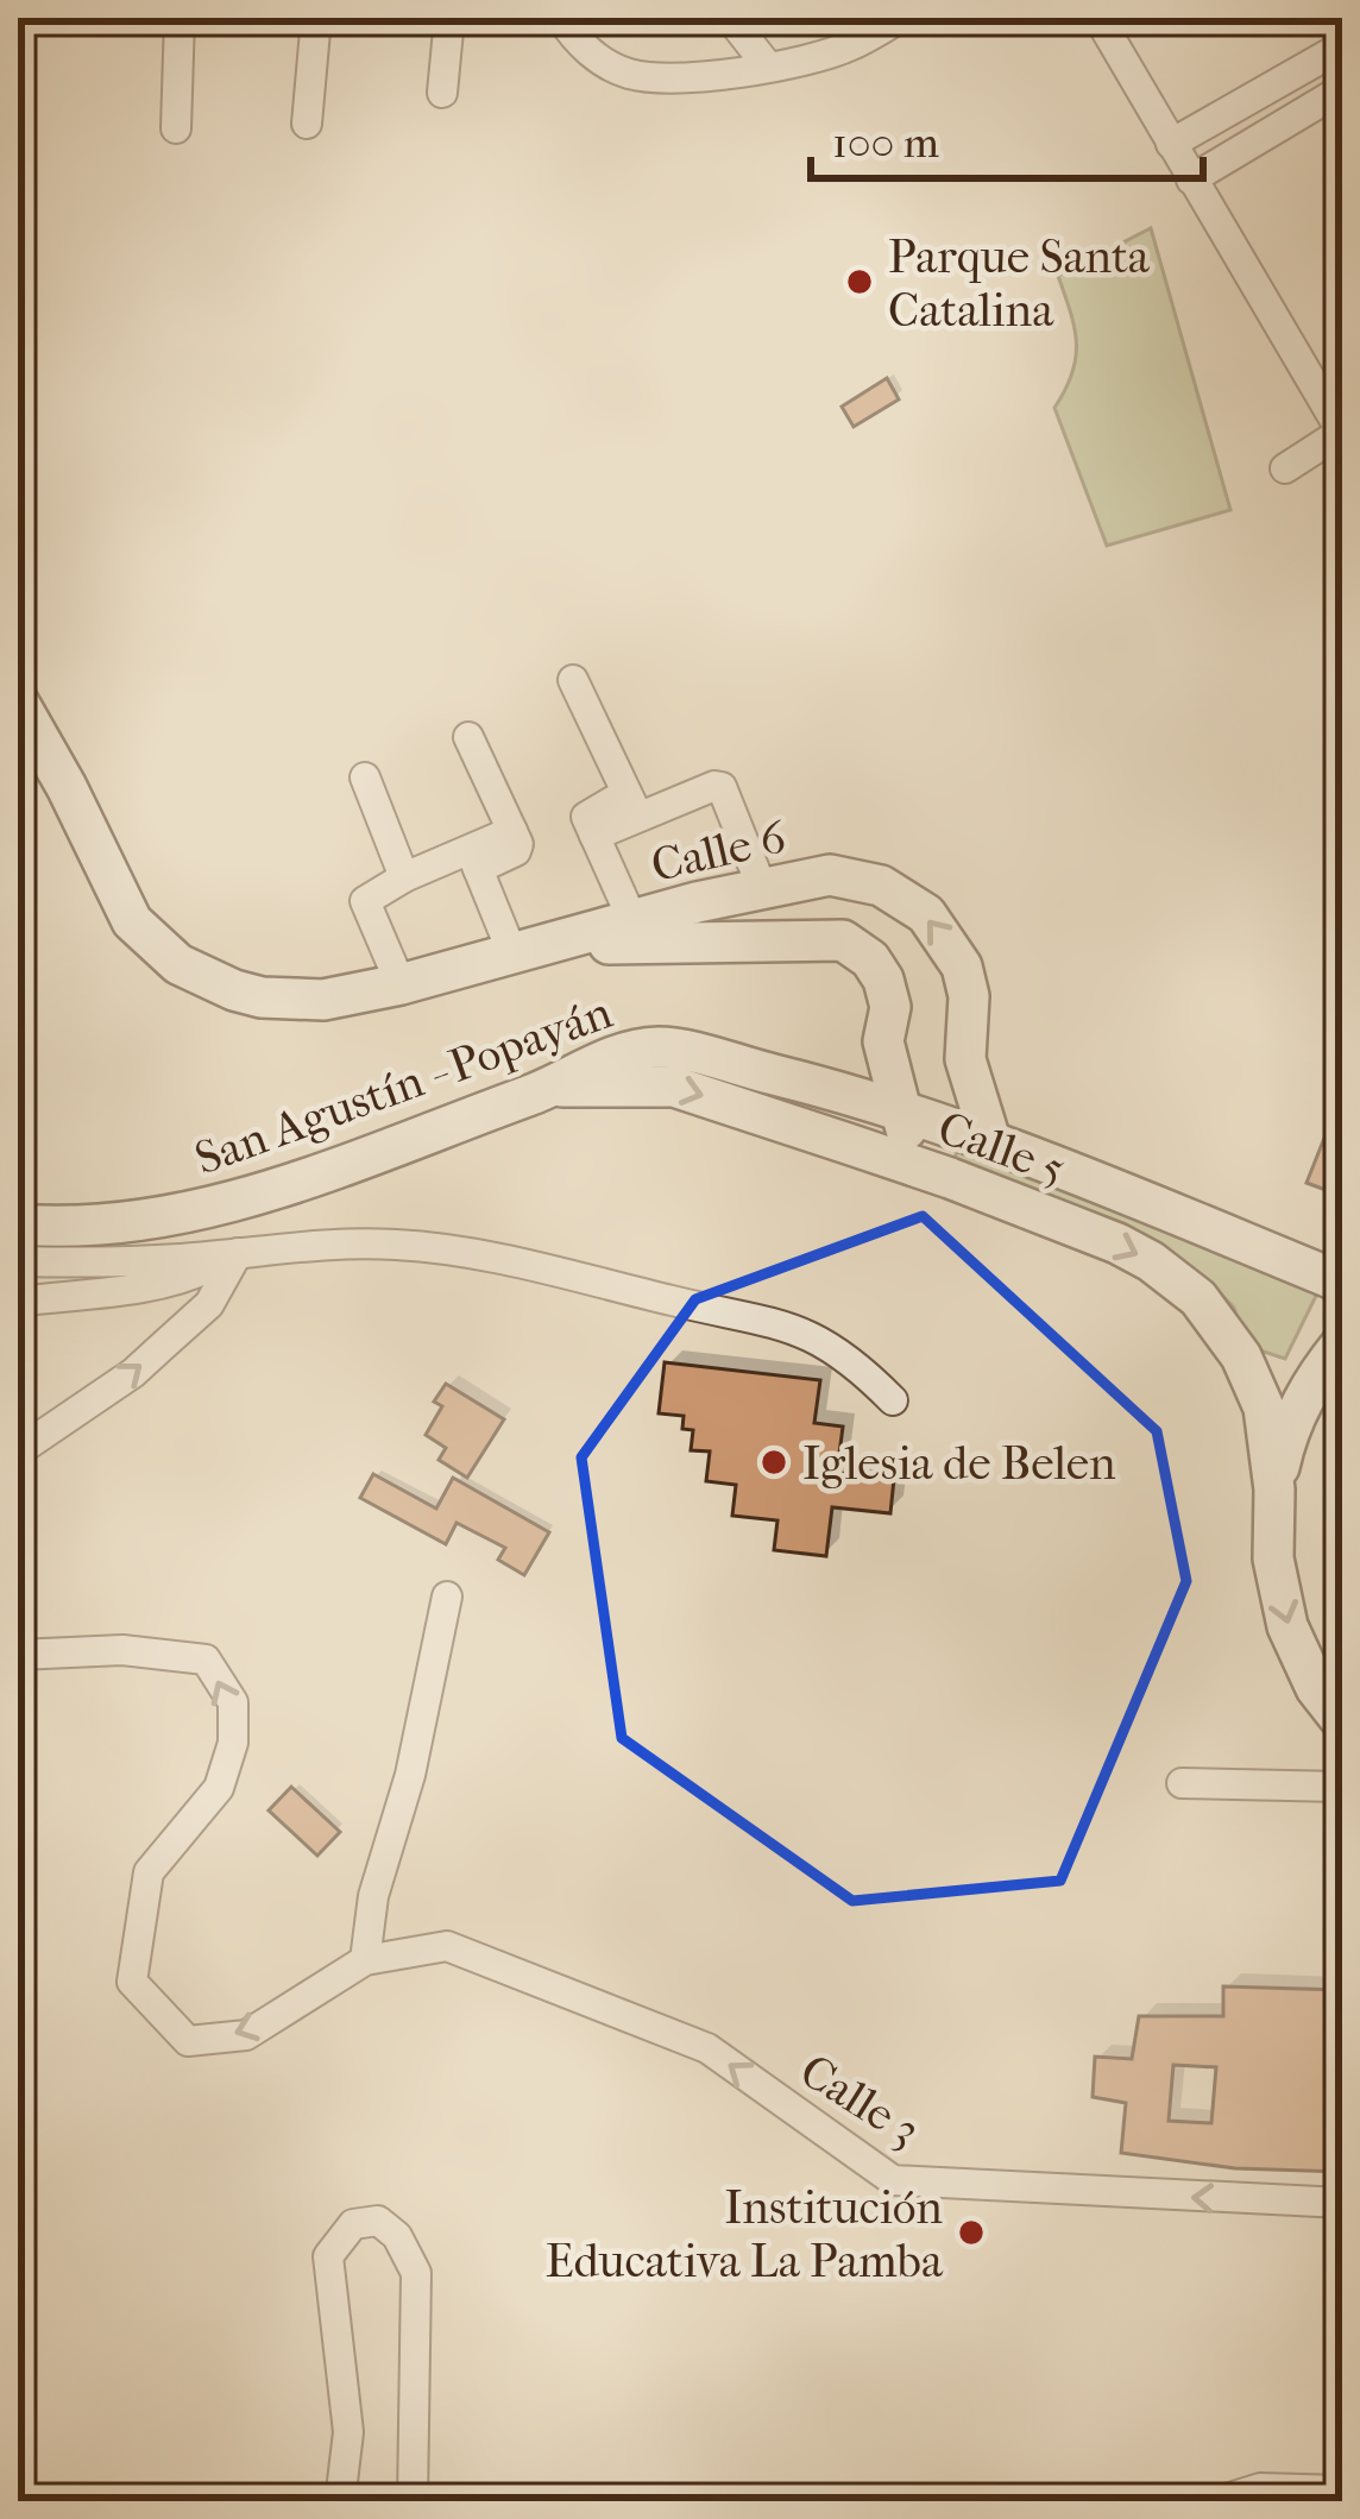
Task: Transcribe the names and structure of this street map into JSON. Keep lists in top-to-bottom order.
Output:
{
  "streets": {
    "main road": ["Calle 6", "San Agustín - Popayán", "Calle 5"],
    "street": ["Calle 3"]
  },
  "crossings": [
    ["Calle 6", "San Agustín - Popayán"],
    ["Calle 6", "Calle 5"],
    ["San Agustín - Popayán", "Calle 5"]
  ],
  "one_way": ["Calle 3"],
  "places": ["Parque Santa Catalina", "Iglesia de Belen", "Institución Educativa La Pamba"],
  "scale_bar": "100 m"
}
